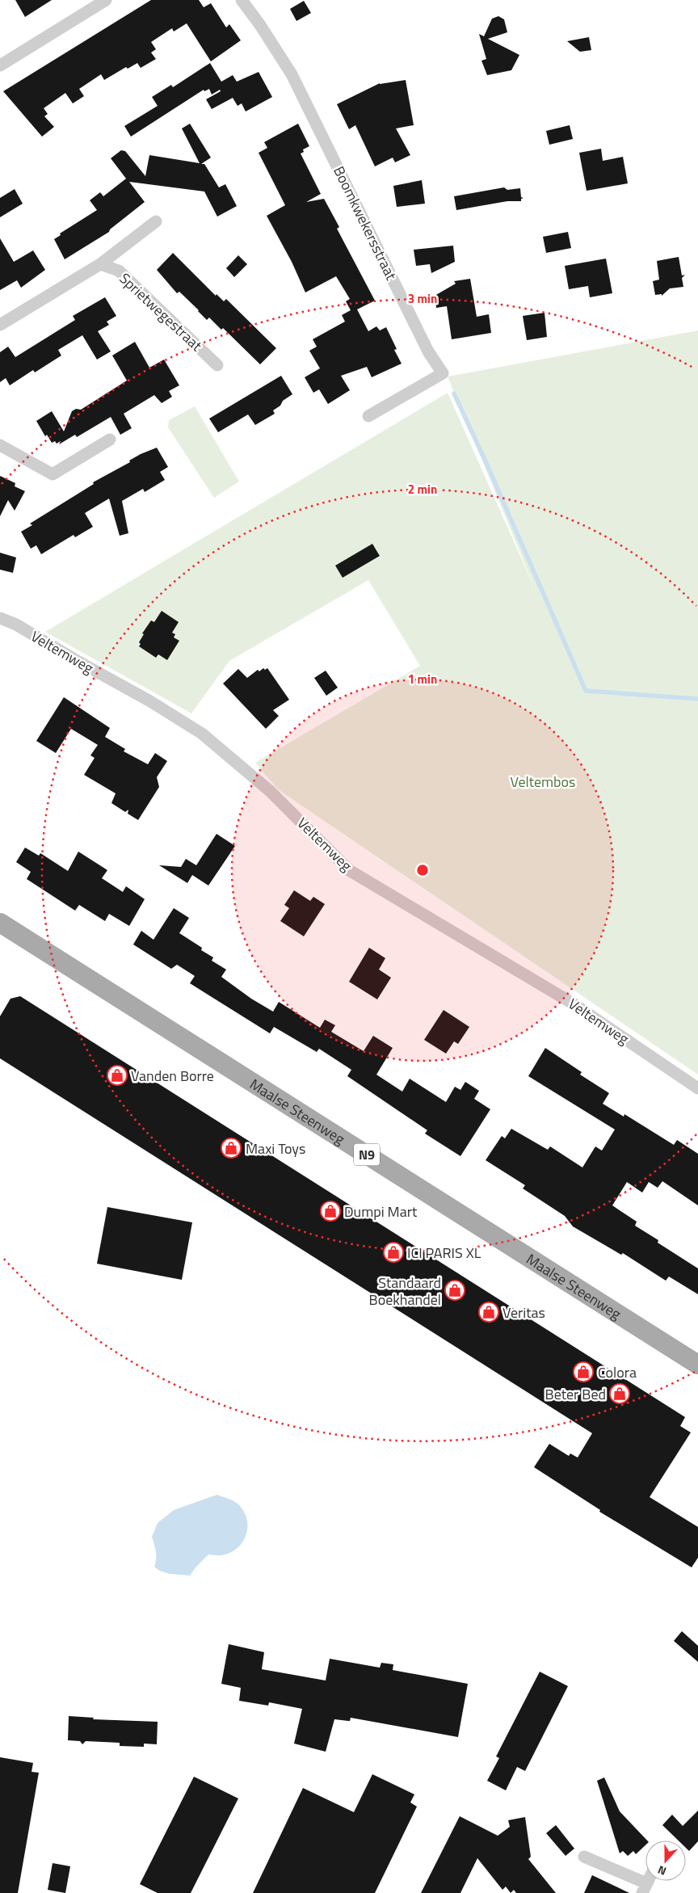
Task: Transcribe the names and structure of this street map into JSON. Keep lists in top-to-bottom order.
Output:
{
  "streets": {
    "main road": ["Maalse Steenweg", "N9"],
    "street": ["Boomkwekersstraat", "Sprietwegestraat", "Veltemweg"]
  },
  "parks": ["Veltembos"],
  "places": {
    "shop": [
      "Vanden Borre",
      "Maxi Toys",
      "Dumpi Mart",
      "ICI PARIS XL",
      "Standaard Boekhandel",
      "Veritas",
      "Colora",
      "Beter Bed"
    ]
  },
  "north": "bottom",
  "rings": ["3 min", "2 min", "1 min"]
}
